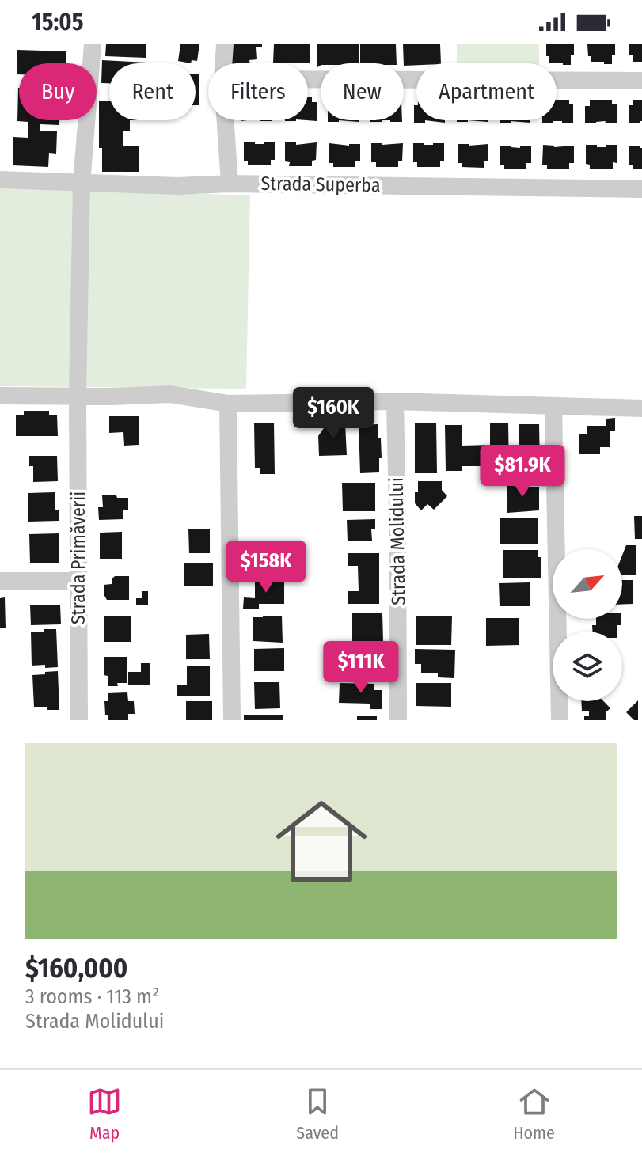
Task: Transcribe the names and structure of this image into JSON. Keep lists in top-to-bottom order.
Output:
{
  "streets": {
    "street": ["Strada Superba", "Strada Molidului", "Strada Primăverii"]
  },
  "crossings": [
    ["Strada Superba", "Strada Primăverii"]
  ],
  "north": "top right",
  "page": {
    "status": "15:05",
    "chip": [
      "Buy",
      "Rent",
      "Filters",
      "New",
      "Apartment"
    ],
    "price": [
      "$160K",
      "$81.9K",
      "$158K",
      "$111K"
    ],
    "list": [
      {
        "name": "$160,000",
        "note": "3 rooms · 113 m² · Strada Molidului"
      }
    ],
    "tabs": ["Map", "Saved", "Home"]
  }
}
